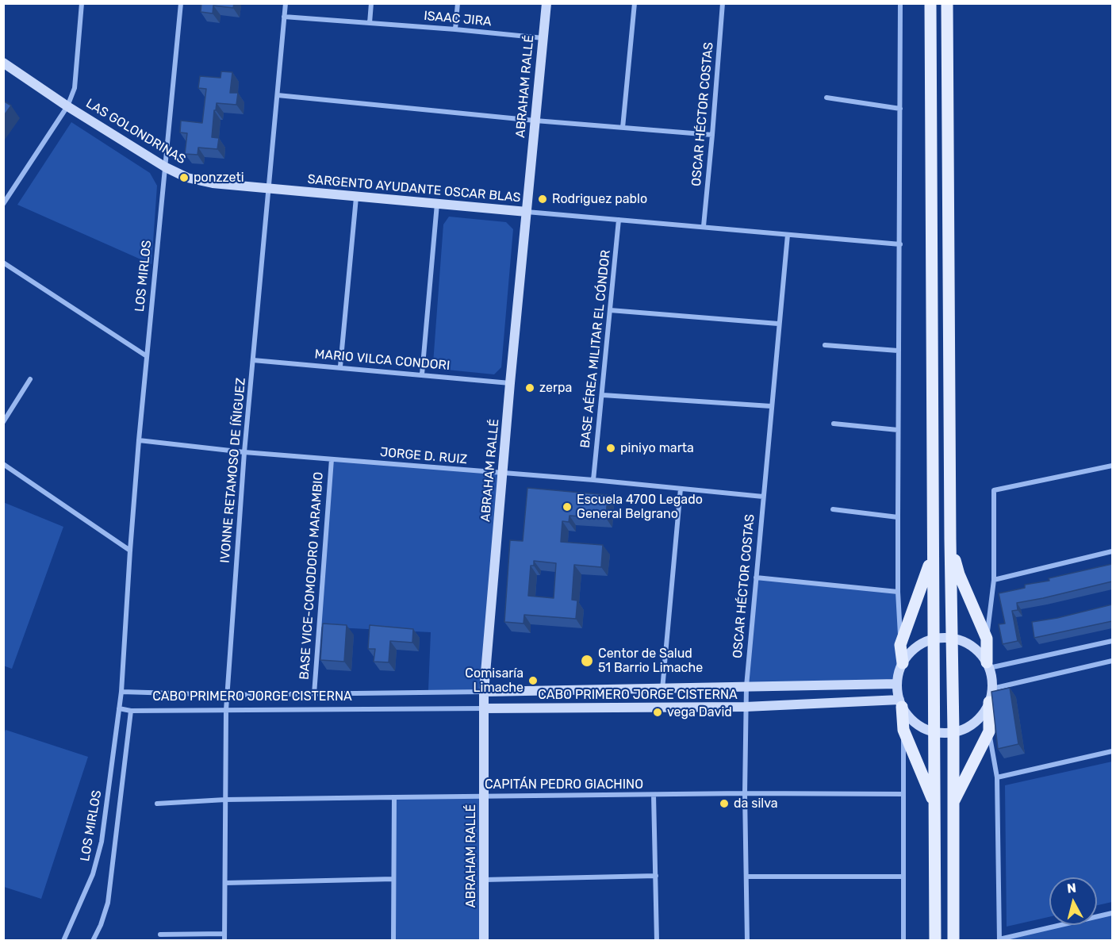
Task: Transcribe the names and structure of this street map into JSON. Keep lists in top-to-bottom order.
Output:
{
  "streets": {
    "street": [
      "ISAAC JIRA",
      "ABRAHAM RALLÉ",
      "OSCAR HÉCTOR COSTAS",
      "LAS GOLONDRINAS",
      "SARGENTO AYUDANTE OSCAR BLAS",
      "LOS MIRLOS",
      "BASE AÉREA MILITAR EL CÓNDOR",
      "MARIO VILCA CONDORI",
      "JORGE D. RUIZ",
      "IVONNE RETAMOSO DE ÍÑIGUEZ",
      "BASE VICE-COMODORO MARAMBIO",
      "CABO PRIMERO JORGE CISTERNA",
      "CAPITÁN PEDRO GIACHINO"
    ]
  },
  "crossings": [
    ["ISAAC JIRA", "ABRAHAM RALLÉ"],
    ["ISAAC JIRA", "IVONNE RETAMOSO DE ÍÑIGUEZ"],
    ["ABRAHAM RALLÉ", "SARGENTO AYUDANTE OSCAR BLAS"],
    ["ABRAHAM RALLÉ", "MARIO VILCA CONDORI"],
    ["ABRAHAM RALLÉ", "JORGE D. RUIZ"],
    ["ABRAHAM RALLÉ", "CABO PRIMERO JORGE CISTERNA"],
    ["ABRAHAM RALLÉ", "CAPITÁN PEDRO GIACHINO"],
    ["OSCAR HÉCTOR COSTAS", "SARGENTO AYUDANTE OSCAR BLAS"],
    ["OSCAR HÉCTOR COSTAS", "JORGE D. RUIZ"],
    ["OSCAR HÉCTOR COSTAS", "CABO PRIMERO JORGE CISTERNA"],
    ["OSCAR HÉCTOR COSTAS", "CAPITÁN PEDRO GIACHINO"],
    ["LAS GOLONDRINAS", "SARGENTO AYUDANTE OSCAR BLAS"],
    ["LAS GOLONDRINAS", "LOS MIRLOS"],
    ["LAS GOLONDRINAS", "IVONNE RETAMOSO DE ÍÑIGUEZ"],
    ["SARGENTO AYUDANTE OSCAR BLAS", "BASE AÉREA MILITAR EL CÓNDOR"],
    ["SARGENTO AYUDANTE OSCAR BLAS", "IVONNE RETAMOSO DE ÍÑIGUEZ"],
    ["LOS MIRLOS", "JORGE D. RUIZ"],
    ["LOS MIRLOS", "CABO PRIMERO JORGE CISTERNA"],
    ["BASE AÉREA MILITAR EL CÓNDOR", "JORGE D. RUIZ"],
    ["MARIO VILCA CONDORI", "IVONNE RETAMOSO DE ÍÑIGUEZ"],
    ["JORGE D. RUIZ", "IVONNE RETAMOSO DE ÍÑIGUEZ"],
    ["JORGE D. RUIZ", "BASE VICE-COMODORO MARAMBIO"],
    ["IVONNE RETAMOSO DE ÍÑIGUEZ", "CABO PRIMERO JORGE CISTERNA"],
    ["IVONNE RETAMOSO DE ÍÑIGUEZ", "CAPITÁN PEDRO GIACHINO"],
    ["BASE VICE-COMODORO MARAMBIO", "CABO PRIMERO JORGE CISTERNA"]
  ],
  "places": [
    "ponzzeti",
    "Rodriguez pablo",
    "zerpa",
    "piniyo marta",
    "Escuela 4700 Legado General Belgrano",
    "Centor de Salud 51 Barrio Limache",
    "Comisaría Limache",
    "vega David",
    "da silva"
  ],
  "north": "top"
}
